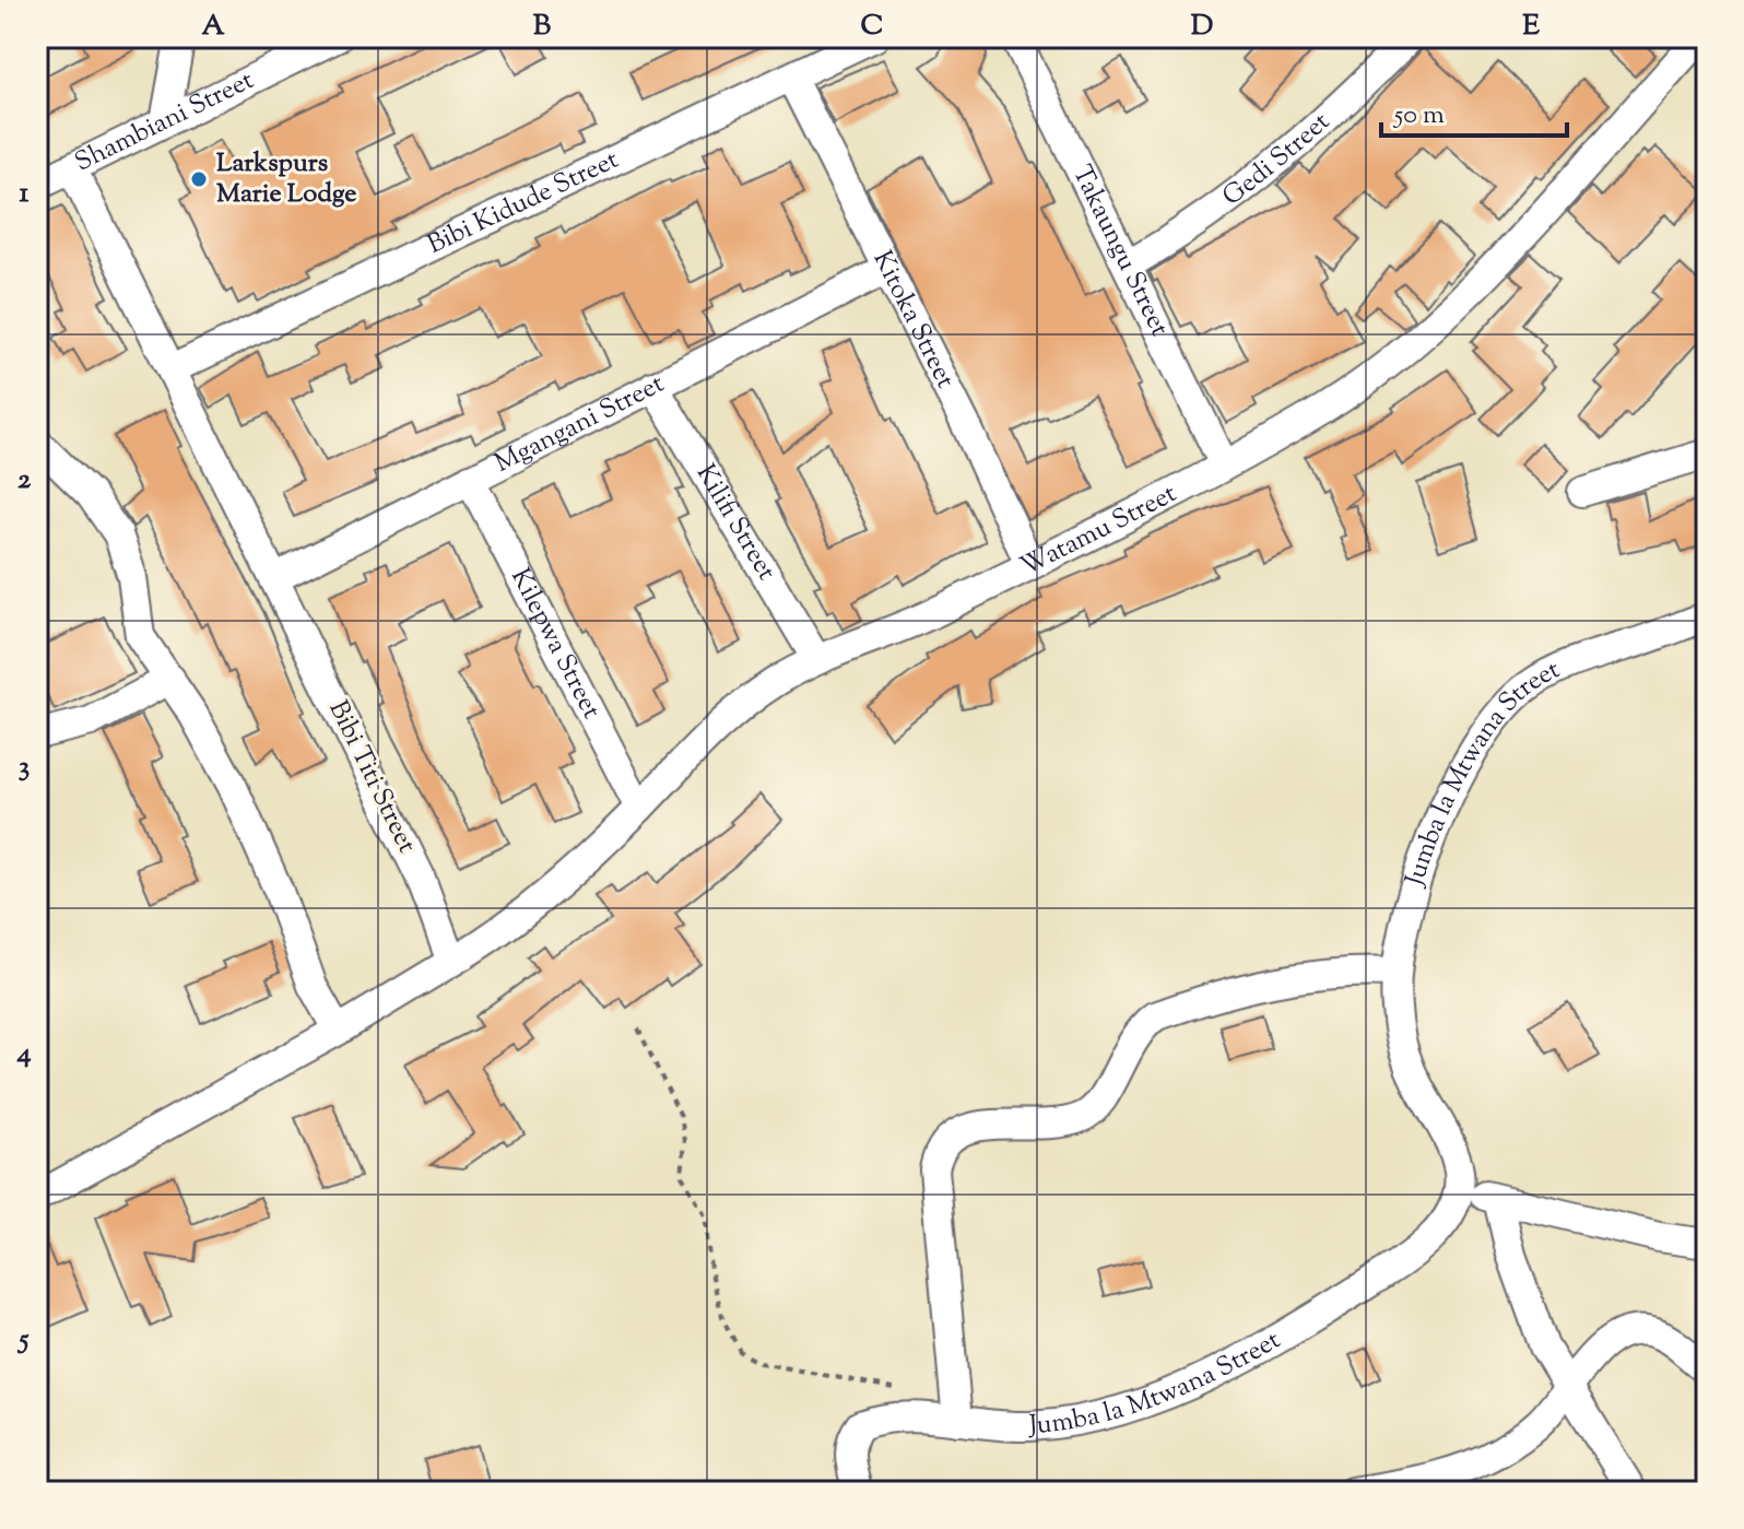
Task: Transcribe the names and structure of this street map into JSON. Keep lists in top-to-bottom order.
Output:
{
  "streets": {
    "street": [
      "Shambiani Street",
      "Gedi Street",
      "Bibi Kidude Street",
      "Takaungu Street",
      "Kitoka Street",
      "Mgangani Street",
      "Kilifi Street",
      "Watamu Street",
      "Kilepwa Street",
      "Bibi Titi Street",
      "Jumba la Mtwana Street"
    ]
  },
  "crossings": [
    ["Shambiani Street", "Bibi Titi Street"],
    ["Gedi Street", "Takaungu Street"],
    ["Bibi Kidude Street", "Kitoka Street"],
    ["Bibi Kidude Street", "Bibi Titi Street"],
    ["Takaungu Street", "Watamu Street"],
    ["Kitoka Street", "Mgangani Street"],
    ["Kitoka Street", "Watamu Street"],
    ["Mgangani Street", "Kilifi Street"],
    ["Mgangani Street", "Kilepwa Street"],
    ["Mgangani Street", "Bibi Titi Street"],
    ["Kilifi Street", "Watamu Street"],
    ["Watamu Street", "Kilepwa Street"],
    ["Watamu Street", "Bibi Titi Street"]
  ],
  "places": ["Larkspurs Marie Lodge"],
  "scale_bar": "50 m",
  "grid": {
    "columns": [
      "A",
      "B",
      "C",
      "D",
      "E"
    ],
    "rows": [
      "1",
      "2",
      "3",
      "4",
      "5"
    ]
  }
}
